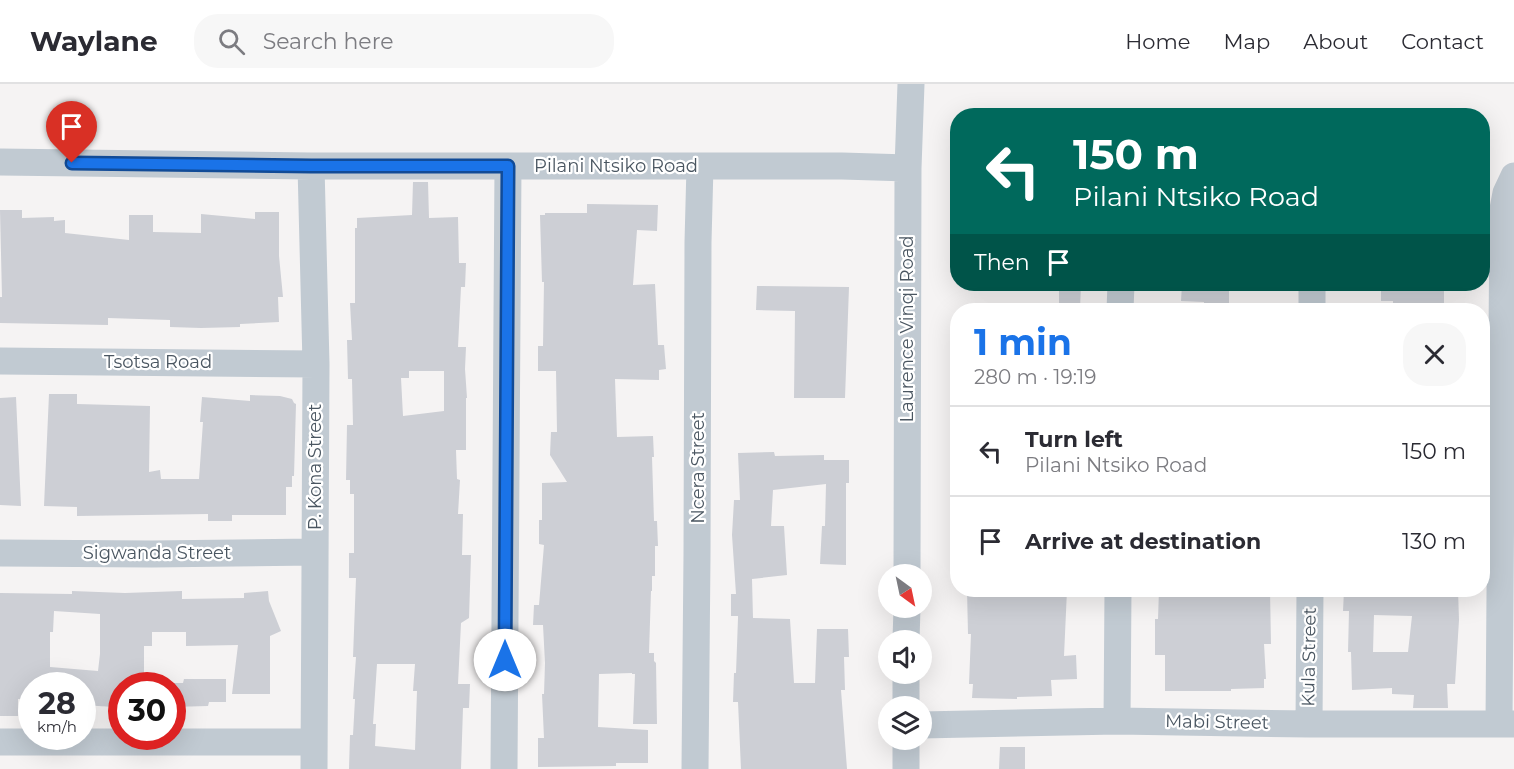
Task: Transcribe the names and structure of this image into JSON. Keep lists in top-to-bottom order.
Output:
{
  "streets": {
    "street": [
      "Pilani Ntsiko Road",
      "Laurence Vinqi Road",
      "Tsotsa Road",
      "P. Kona Street",
      "Ncera Street",
      "Sigwanda Street",
      "Kula Street",
      "Mabi Street"
    ]
  },
  "crossings": [
    ["Pilani Ntsiko Road", "Laurence Vinqi Road"],
    ["Pilani Ntsiko Road", "P. Kona Street"],
    ["Pilani Ntsiko Road", "Ncera Street"],
    ["Tsotsa Road", "P. Kona Street"],
    ["P. Kona Street", "Sigwanda Street"],
    ["Kula Street", "Mabi Street"]
  ],
  "north": "bottom right",
  "page": {
    "header": "Waylane",
    "search": "Search here",
    "nav": [
      "Home",
      "Map",
      "About",
      "Contact"
    ],
    "turn": ["150 m", "Pilani Ntsiko Road"],
    "then": "Then",
    "heading": ["1 min", "280 m · 19:19"],
    "list": [
      {
        "name": "Turn left",
        "note": "Pilani Ntsiko Road",
        "value": "150 m"
      },
      {
        "name": "Arrive at destination",
        "value": "130 m"
      }
    ],
    "speed": "28 km/h",
    "limit": "30"
  }
}
